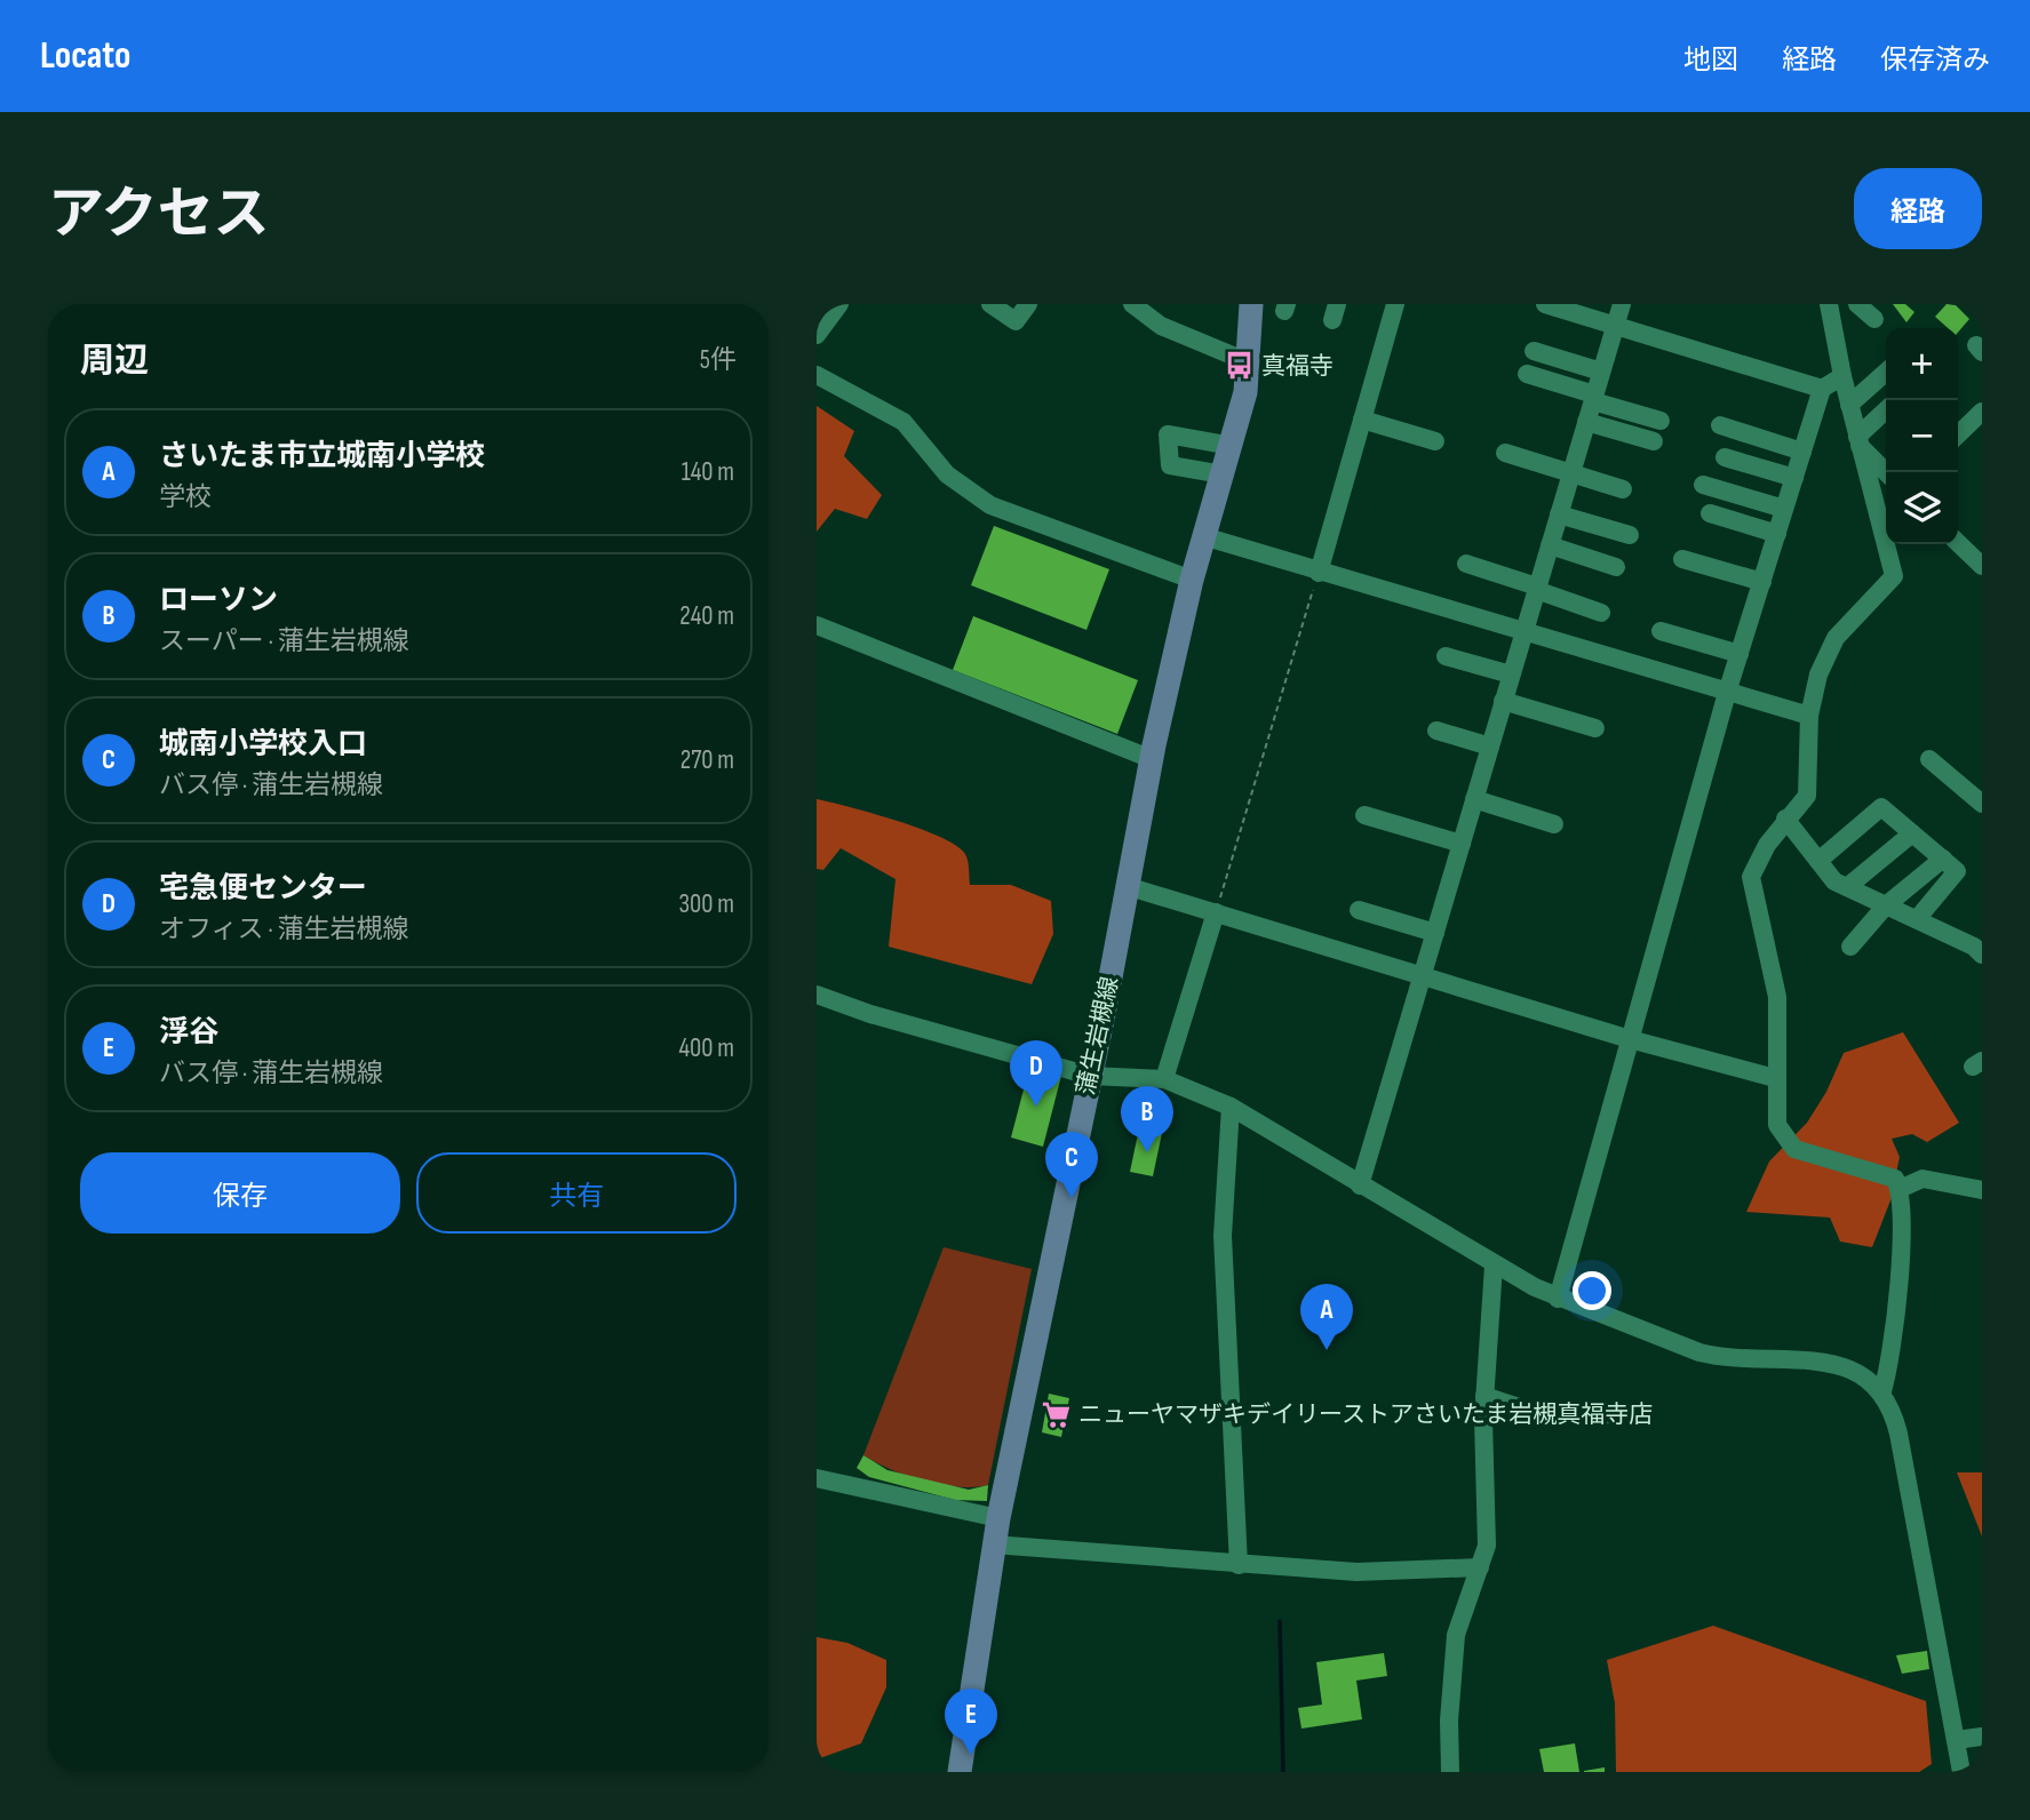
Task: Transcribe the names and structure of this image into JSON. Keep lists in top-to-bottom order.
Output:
{
  "streets": {
    "main road": ["蒲生岩槻線"]
  },
  "places": {
    "bus stop": ["真福寺"],
    "supermarket": ["ニューヤマザキデイリーストアさいたま岩槻真福寺店"]
  },
  "page": {
    "header": "Locato",
    "nav": ["地図", "経路", "保存済み"],
    "title": "アクセス",
    "buttons": [
      "経路",
      ["保存", "共有"]
    ],
    "heading": ["周辺", "5件"],
    "map_buttons": ["+", "−"],
    "list": [
      {
        "mark": "A",
        "name": "さいたま市立城南小学校",
        "note": "学校",
        "value": "140 m"
      },
      {
        "mark": "B",
        "name": "ローソン",
        "note": "スーパー · 蒲生岩槻線",
        "value": "240 m"
      },
      {
        "mark": "C",
        "name": "城南小学校入口",
        "note": "バス停 · 蒲生岩槻線",
        "value": "270 m"
      },
      {
        "mark": "D",
        "name": "宅急便センター",
        "note": "オフィス · 蒲生岩槻線",
        "value": "300 m"
      },
      {
        "mark": "E",
        "name": "浮谷",
        "note": "バス停 · 蒲生岩槻線",
        "value": "400 m"
      }
    ],
    "pins": [
      "D",
      "B",
      "C",
      "A",
      "E"
    ]
  }
}
